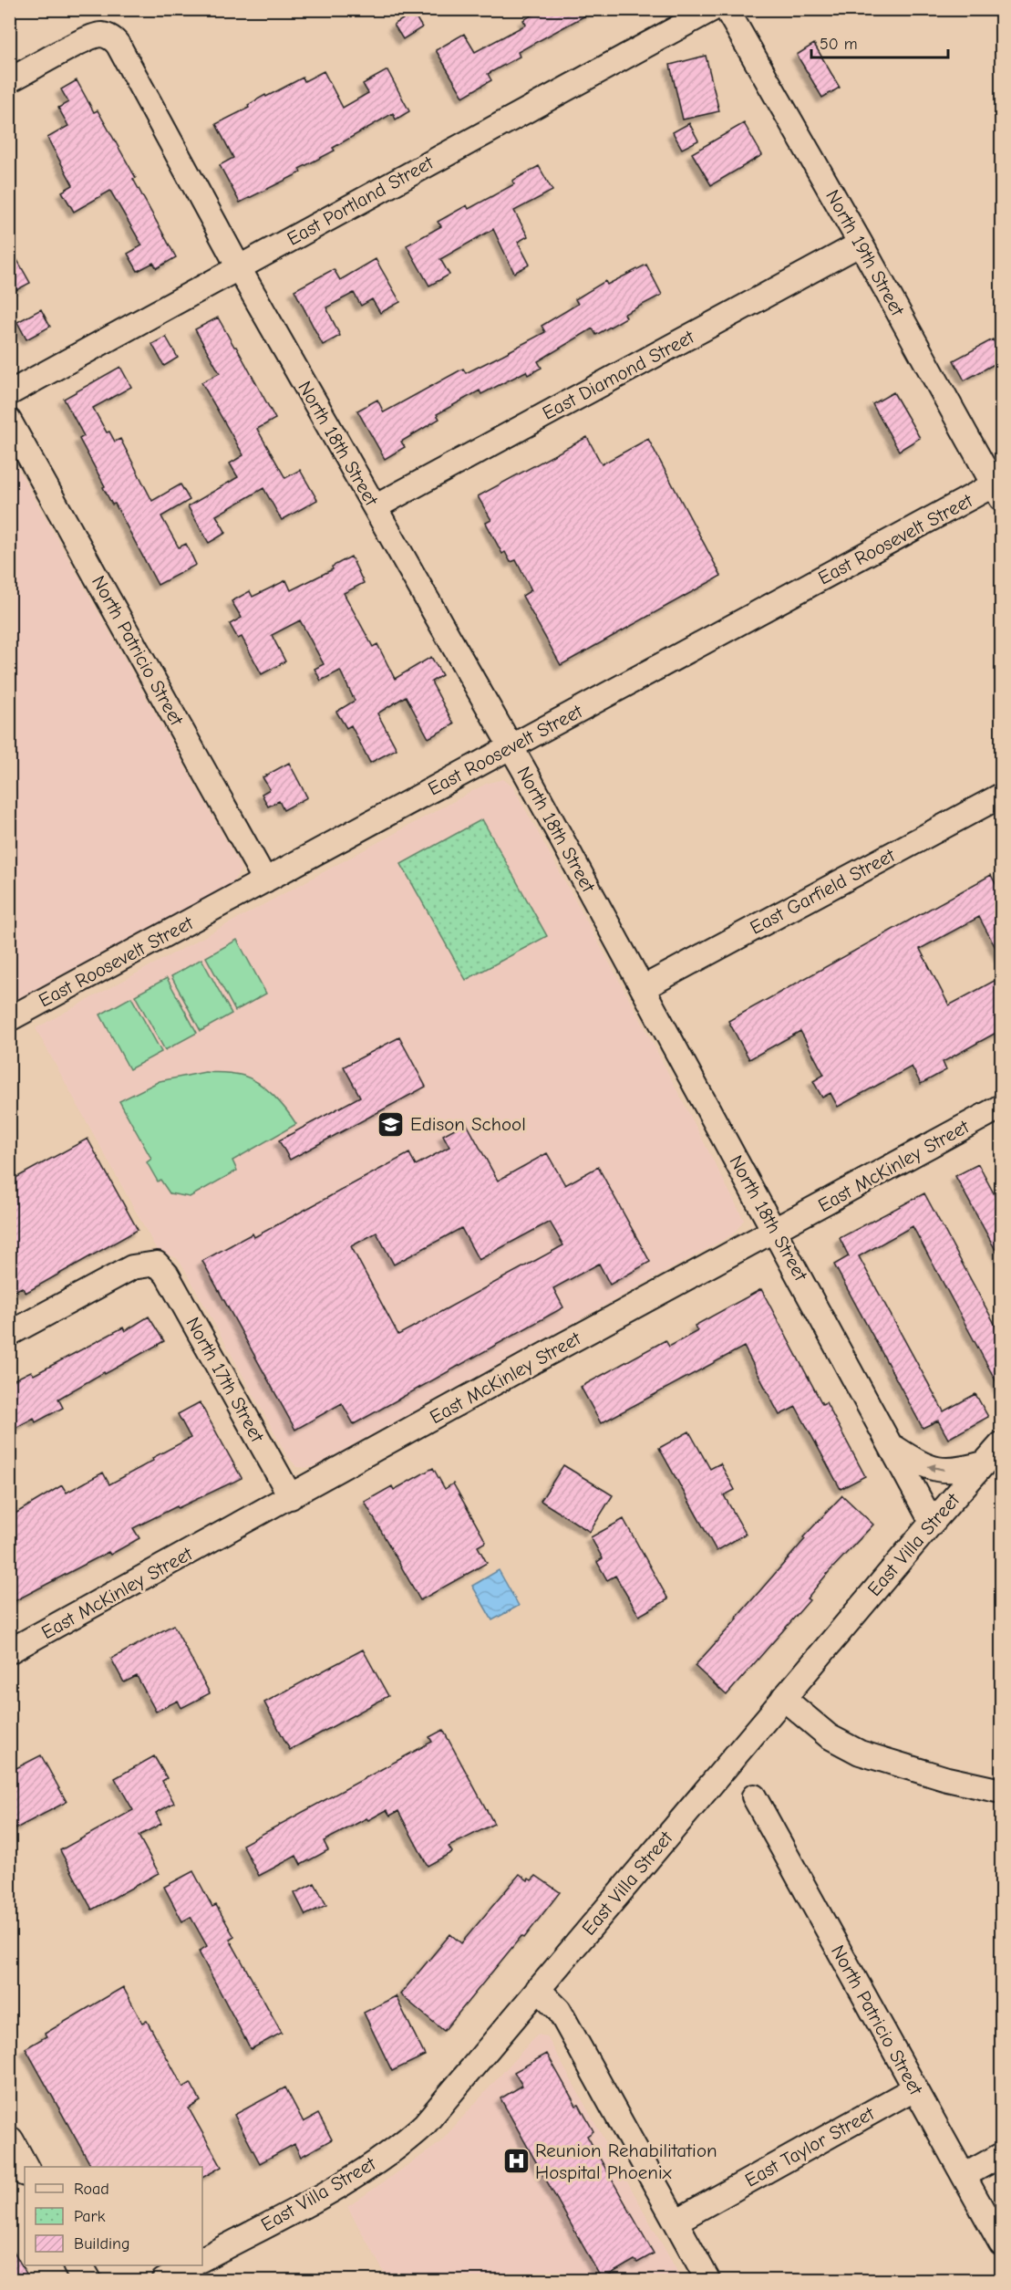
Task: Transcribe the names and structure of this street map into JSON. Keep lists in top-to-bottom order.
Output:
{
  "streets": {
    "street": [
      "East Portland Street",
      "North 19th Street",
      "East Diamond Street",
      "North 18th Street",
      "East Roosevelt Street",
      "North Patricio Street",
      "East Garfield Street",
      "East McKinley Street",
      "North 17th Street",
      "East Villa Street",
      "East Taylor Street"
    ]
  },
  "crossings": [
    ["East Portland Street", "North 18th Street"],
    ["North 19th Street", "East Diamond Street"],
    ["North 19th Street", "East Roosevelt Street"],
    ["East Diamond Street", "North 18th Street"],
    ["North 18th Street", "East Roosevelt Street"],
    ["North 18th Street", "East Garfield Street"],
    ["North 18th Street", "East McKinley Street"],
    ["North 18th Street", "East Villa Street"],
    ["East Roosevelt Street", "North Patricio Street"],
    ["North Patricio Street", "East Taylor Street"],
    ["East McKinley Street", "North 17th Street"]
  ],
  "places": {
    "school or university": ["Edison School"],
    "hospital": ["Reunion Rehabilitation Hospital Phoenix"]
  },
  "legend": ["Road", "Park", "Building"],
  "scale_bar": "50 m"
}
